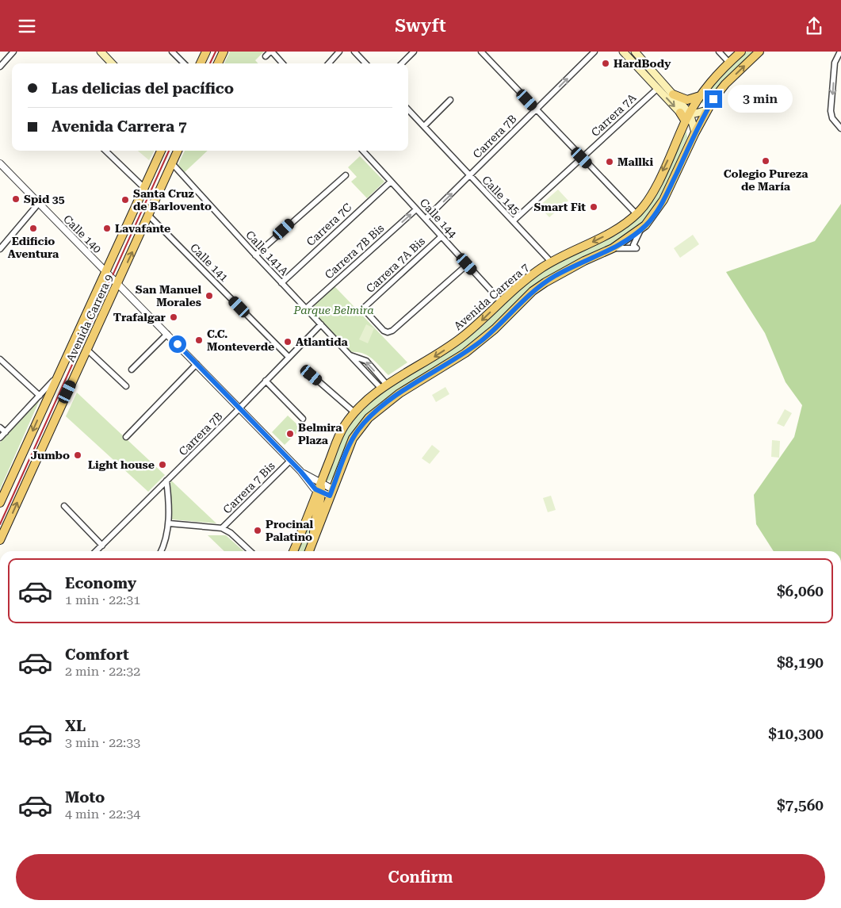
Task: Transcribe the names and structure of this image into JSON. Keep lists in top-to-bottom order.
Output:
{
  "streets": {
    "main road": ["Avenida Carrera 7", "Avenida Carrera 9"],
    "street": [
      "Carrera 7A",
      "Carrera 7B",
      "Calle 145",
      "Calle 144",
      "Carrera 7C",
      "Calle 140",
      "Carrera 7B Bis",
      "Calle 141A",
      "Calle 141",
      "Carrera 7A Bis",
      "Carrera 7 Bis"
    ]
  },
  "crossings": [
    ["Carrera 7A", "Calle 145"],
    ["Carrera 7B", "Calle 145"],
    ["Carrera 7B", "Calle 144"],
    ["Carrera 7B", "Calle 140"],
    ["Carrera 7B", "Calle 141A"],
    ["Carrera 7B", "Calle 141"],
    ["Calle 145", "Avenida Carrera 7"],
    ["Calle 144", "Carrera 7C"],
    ["Calle 144", "Carrera 7B Bis"],
    ["Calle 144", "Carrera 7A Bis"],
    ["Calle 144", "Avenida Carrera 7"],
    ["Carrera 7C", "Calle 141A"],
    ["Calle 140", "Avenida Carrera 7"],
    ["Calle 140", "Avenida Carrera 9"],
    ["Calle 140", "Carrera 7 Bis"],
    ["Carrera 7B Bis", "Calle 141A"],
    ["Calle 141A", "Avenida Carrera 7"],
    ["Calle 141A", "Avenida Carrera 9"],
    ["Calle 141", "Avenida Carrera 9"]
  ],
  "one_way": ["Carrera 7B Bis"],
  "parks": ["Parque Belmira"],
  "places": [
    "HardBody",
    "Colegio Pureza de María",
    "Mallki",
    "Spid 35",
    "Santa Cruz de Barlovento",
    "Smart Fit",
    "Edificio Aventura",
    "Lavafante",
    "San Manuel Morales",
    "Trafalgar",
    "C.C. Monteverde",
    "Atlantida",
    "Belmira Plaza",
    "Jumbo",
    "Light house",
    "Procinal Palatino"
  ],
  "page": {
    "header": "Swyft",
    "banner": ["Las delicias del pacífico", "Avenida Carrera 7"],
    "bubble": "3 min",
    "list": [
      {
        "name": "Economy",
        "note": "1 min · 22:31",
        "value": "$6,060"
      },
      {
        "name": "Comfort",
        "note": "2 min · 22:32",
        "value": "$8,190"
      },
      {
        "name": "XL",
        "note": "3 min · 22:33",
        "value": "$10,300"
      },
      {
        "name": "Moto",
        "note": "4 min · 22:34",
        "value": "$7,560"
      }
    ],
    "buttons": "Confirm"
  }
}
